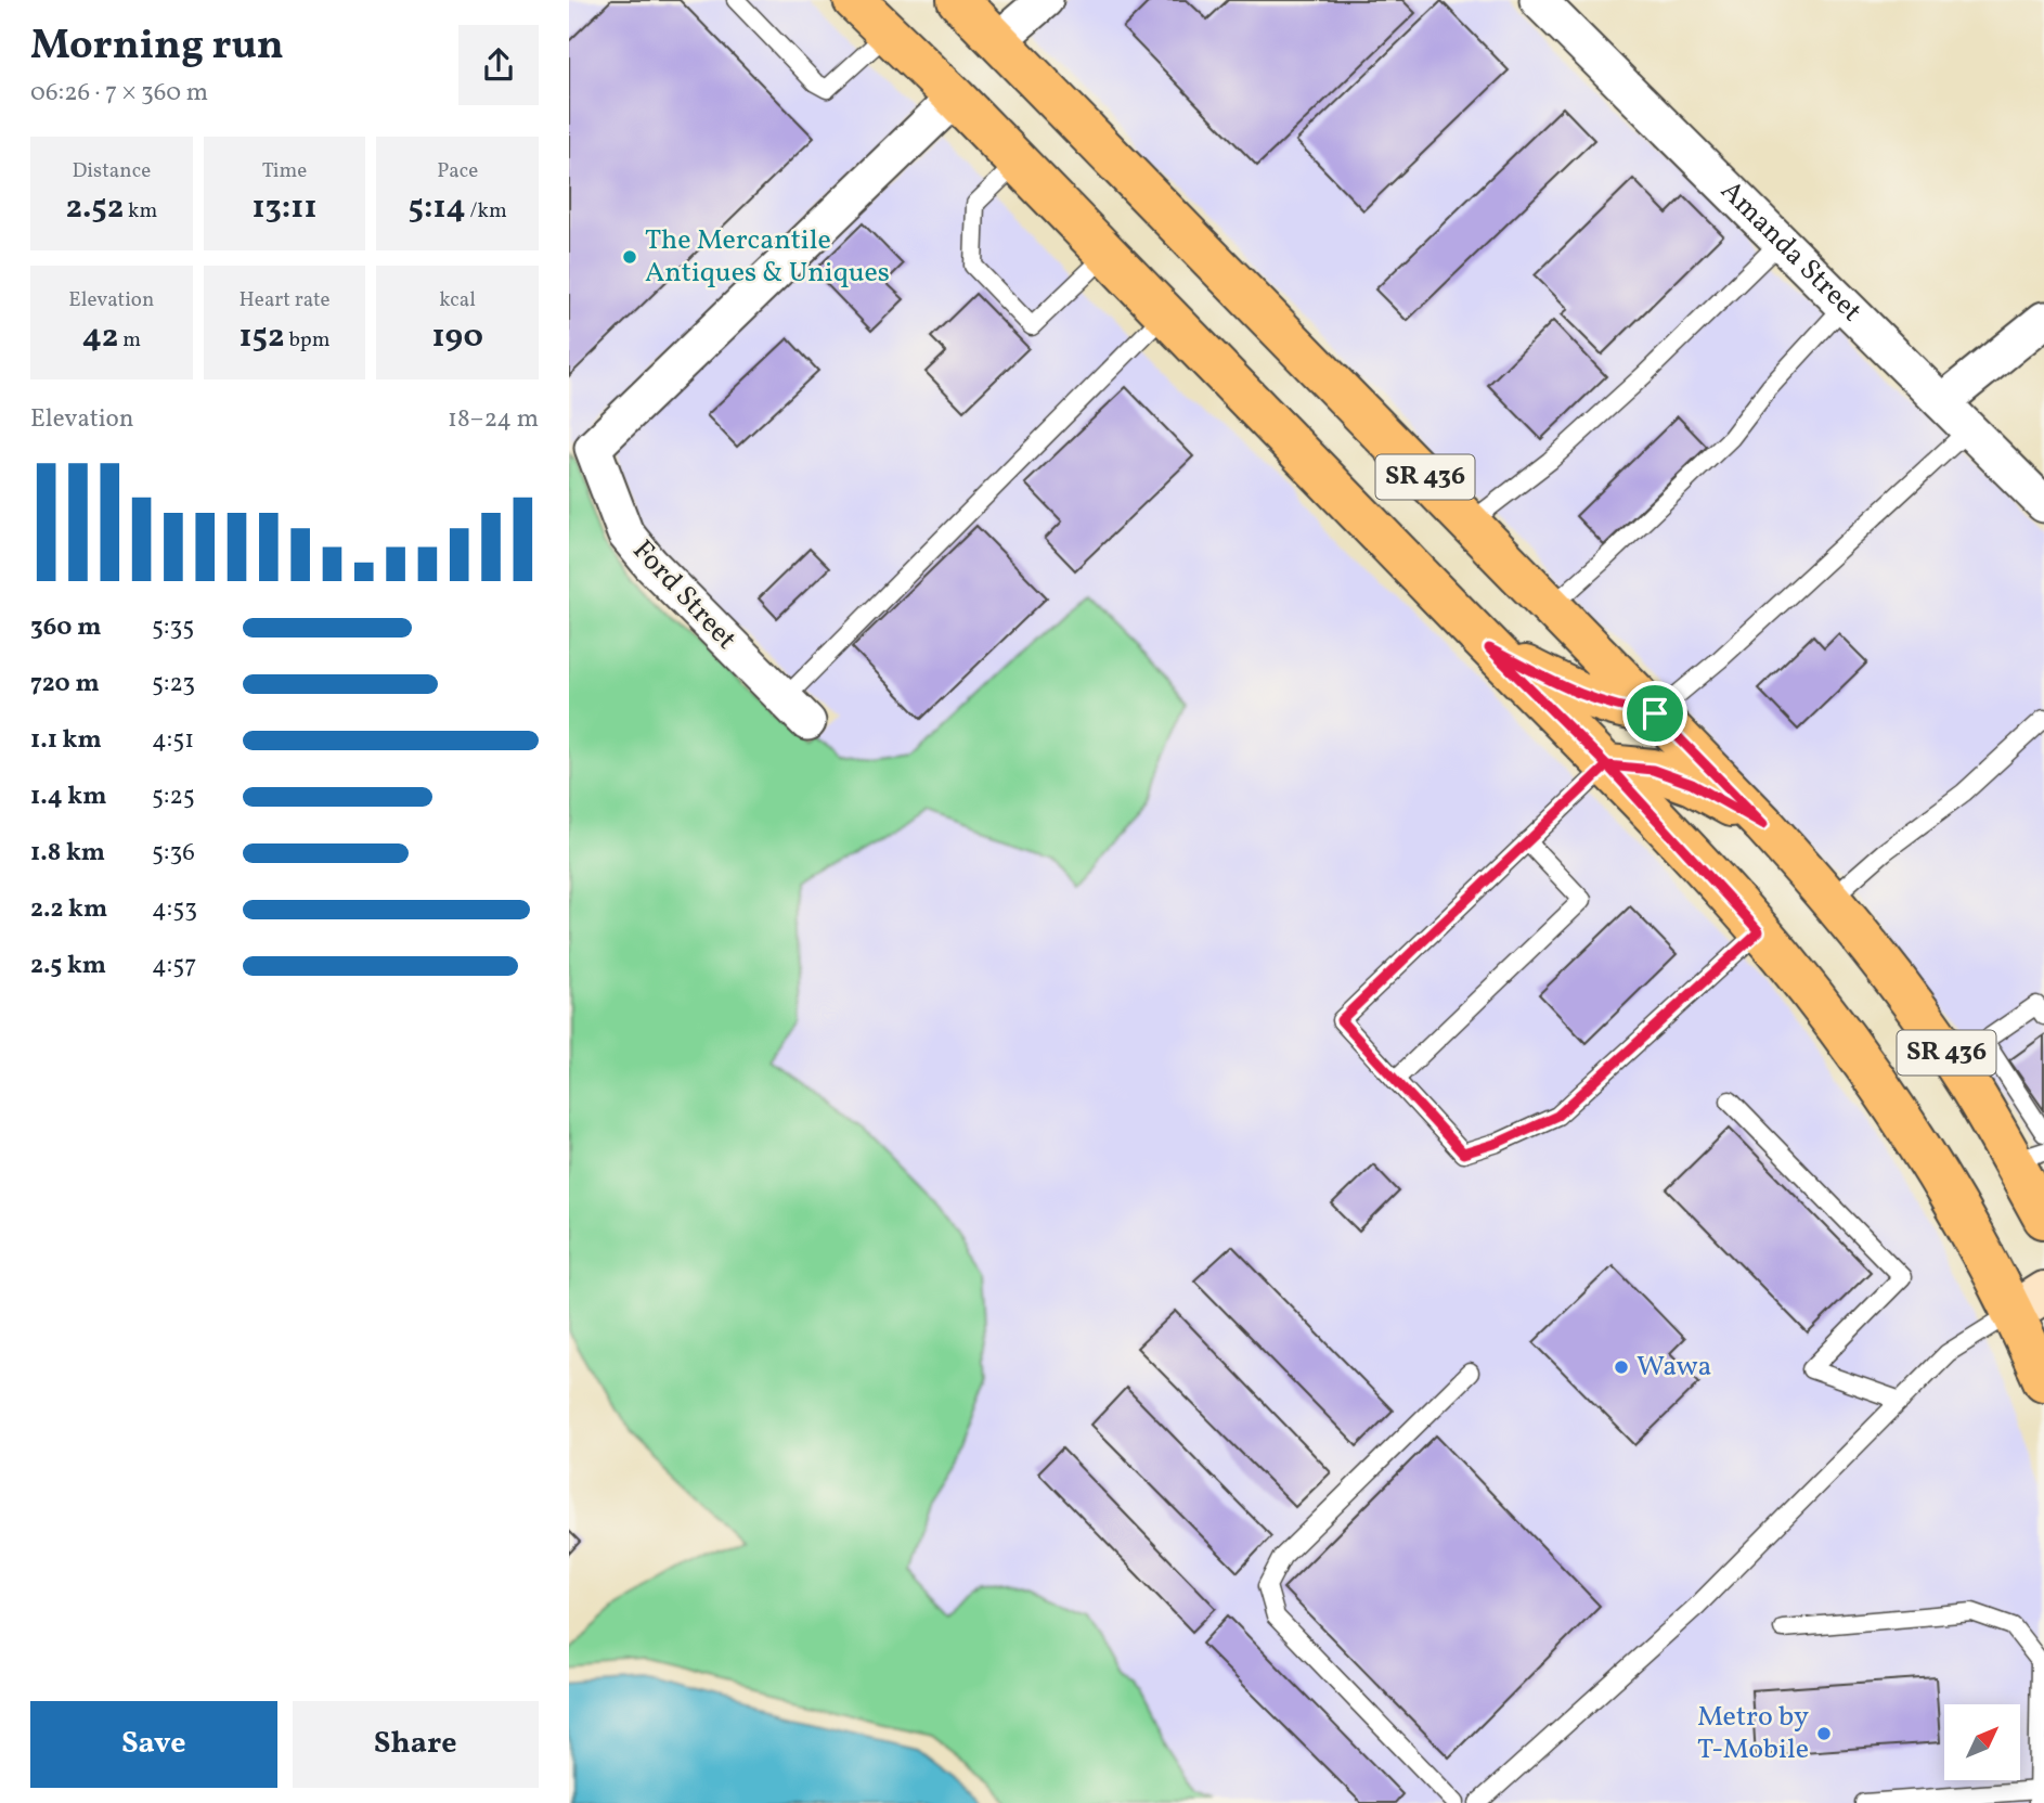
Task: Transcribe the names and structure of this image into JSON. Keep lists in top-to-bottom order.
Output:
{
  "streets": {
    "main road": ["SR 436"],
    "street": ["Amanda Street", "Ford Street"]
  },
  "crossings": [
    ["SR 436", "Ford Street"]
  ],
  "places": ["The Mercantile Antiques & Uniques", "Wawa", "Metro by T-Mobile"],
  "north": "top right",
  "page": {
    "heading": ["Morning run", "06:26 · 7 × 360 m"],
    "stats": [
      ["Distance", "2.52 km"],
      ["Time", "13:11"],
      ["Pace", "5:14 /km"],
      ["Elevation", "42 m"],
      ["Heart rate", "152 bpm"],
      ["kcal", "190"]
    ],
    "chart": ["Elevation", "18–24 m"],
    "list": [
      {
        "name": "360 m",
        "note": "5:35"
      },
      {
        "name": "720 m",
        "note": "5:23"
      },
      {
        "name": "1.1 km",
        "note": "4:51"
      },
      {
        "name": "1.4 km",
        "note": "5:25"
      },
      {
        "name": "1.8 km",
        "note": "5:36"
      },
      {
        "name": "2.2 km",
        "note": "4:53"
      },
      {
        "name": "2.5 km",
        "note": "4:57"
      }
    ],
    "buttons": ["Save", "Share"]
  }
}
